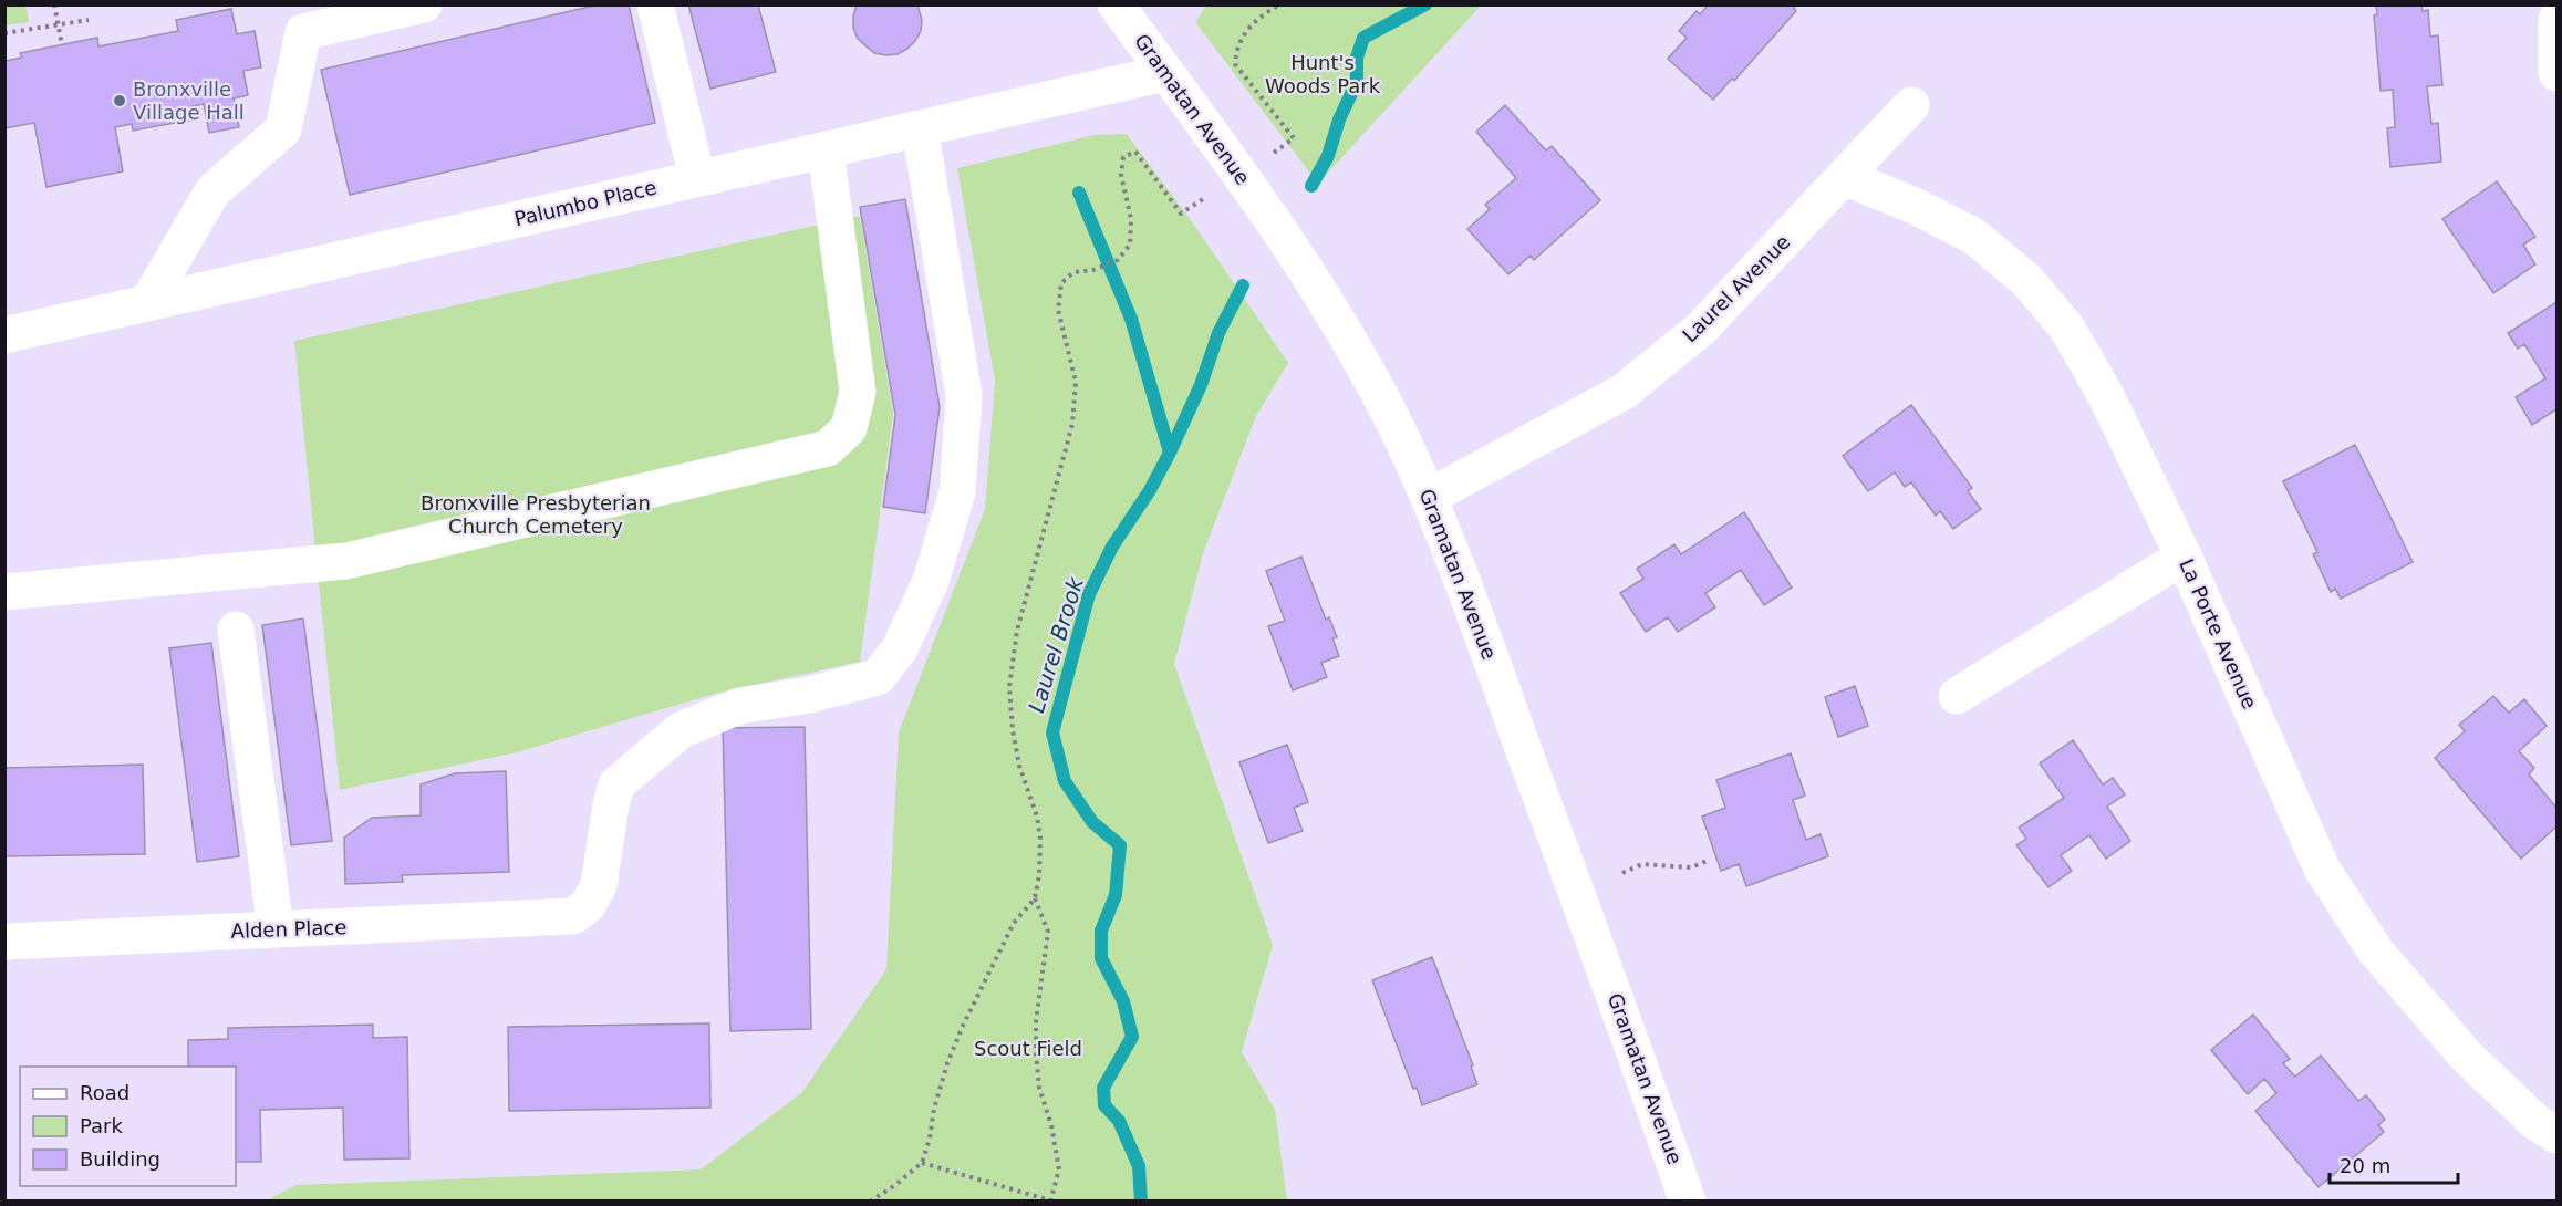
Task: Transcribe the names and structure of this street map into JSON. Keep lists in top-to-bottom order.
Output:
{
  "streets": {
    "street": [
      "Gramatan Avenue",
      "Palumbo Place",
      "Laurel Avenue",
      "La Porte Avenue",
      "Alden Place"
    ]
  },
  "crossings": [
    ["Gramatan Avenue", "Palumbo Place"],
    ["Gramatan Avenue", "Laurel Avenue"],
    ["Palumbo Place", "Alden Place"],
    ["Laurel Avenue", "La Porte Avenue"]
  ],
  "water": ["Laurel Brook"],
  "parks": ["Hunt's Woods Park", "Bronxville Presbyterian Church Cemetery", "Scout Field"],
  "places": ["Bronxville Village Hall"],
  "legend": ["Road", "Park", "Building"],
  "scale_bar": "20 m"
}
